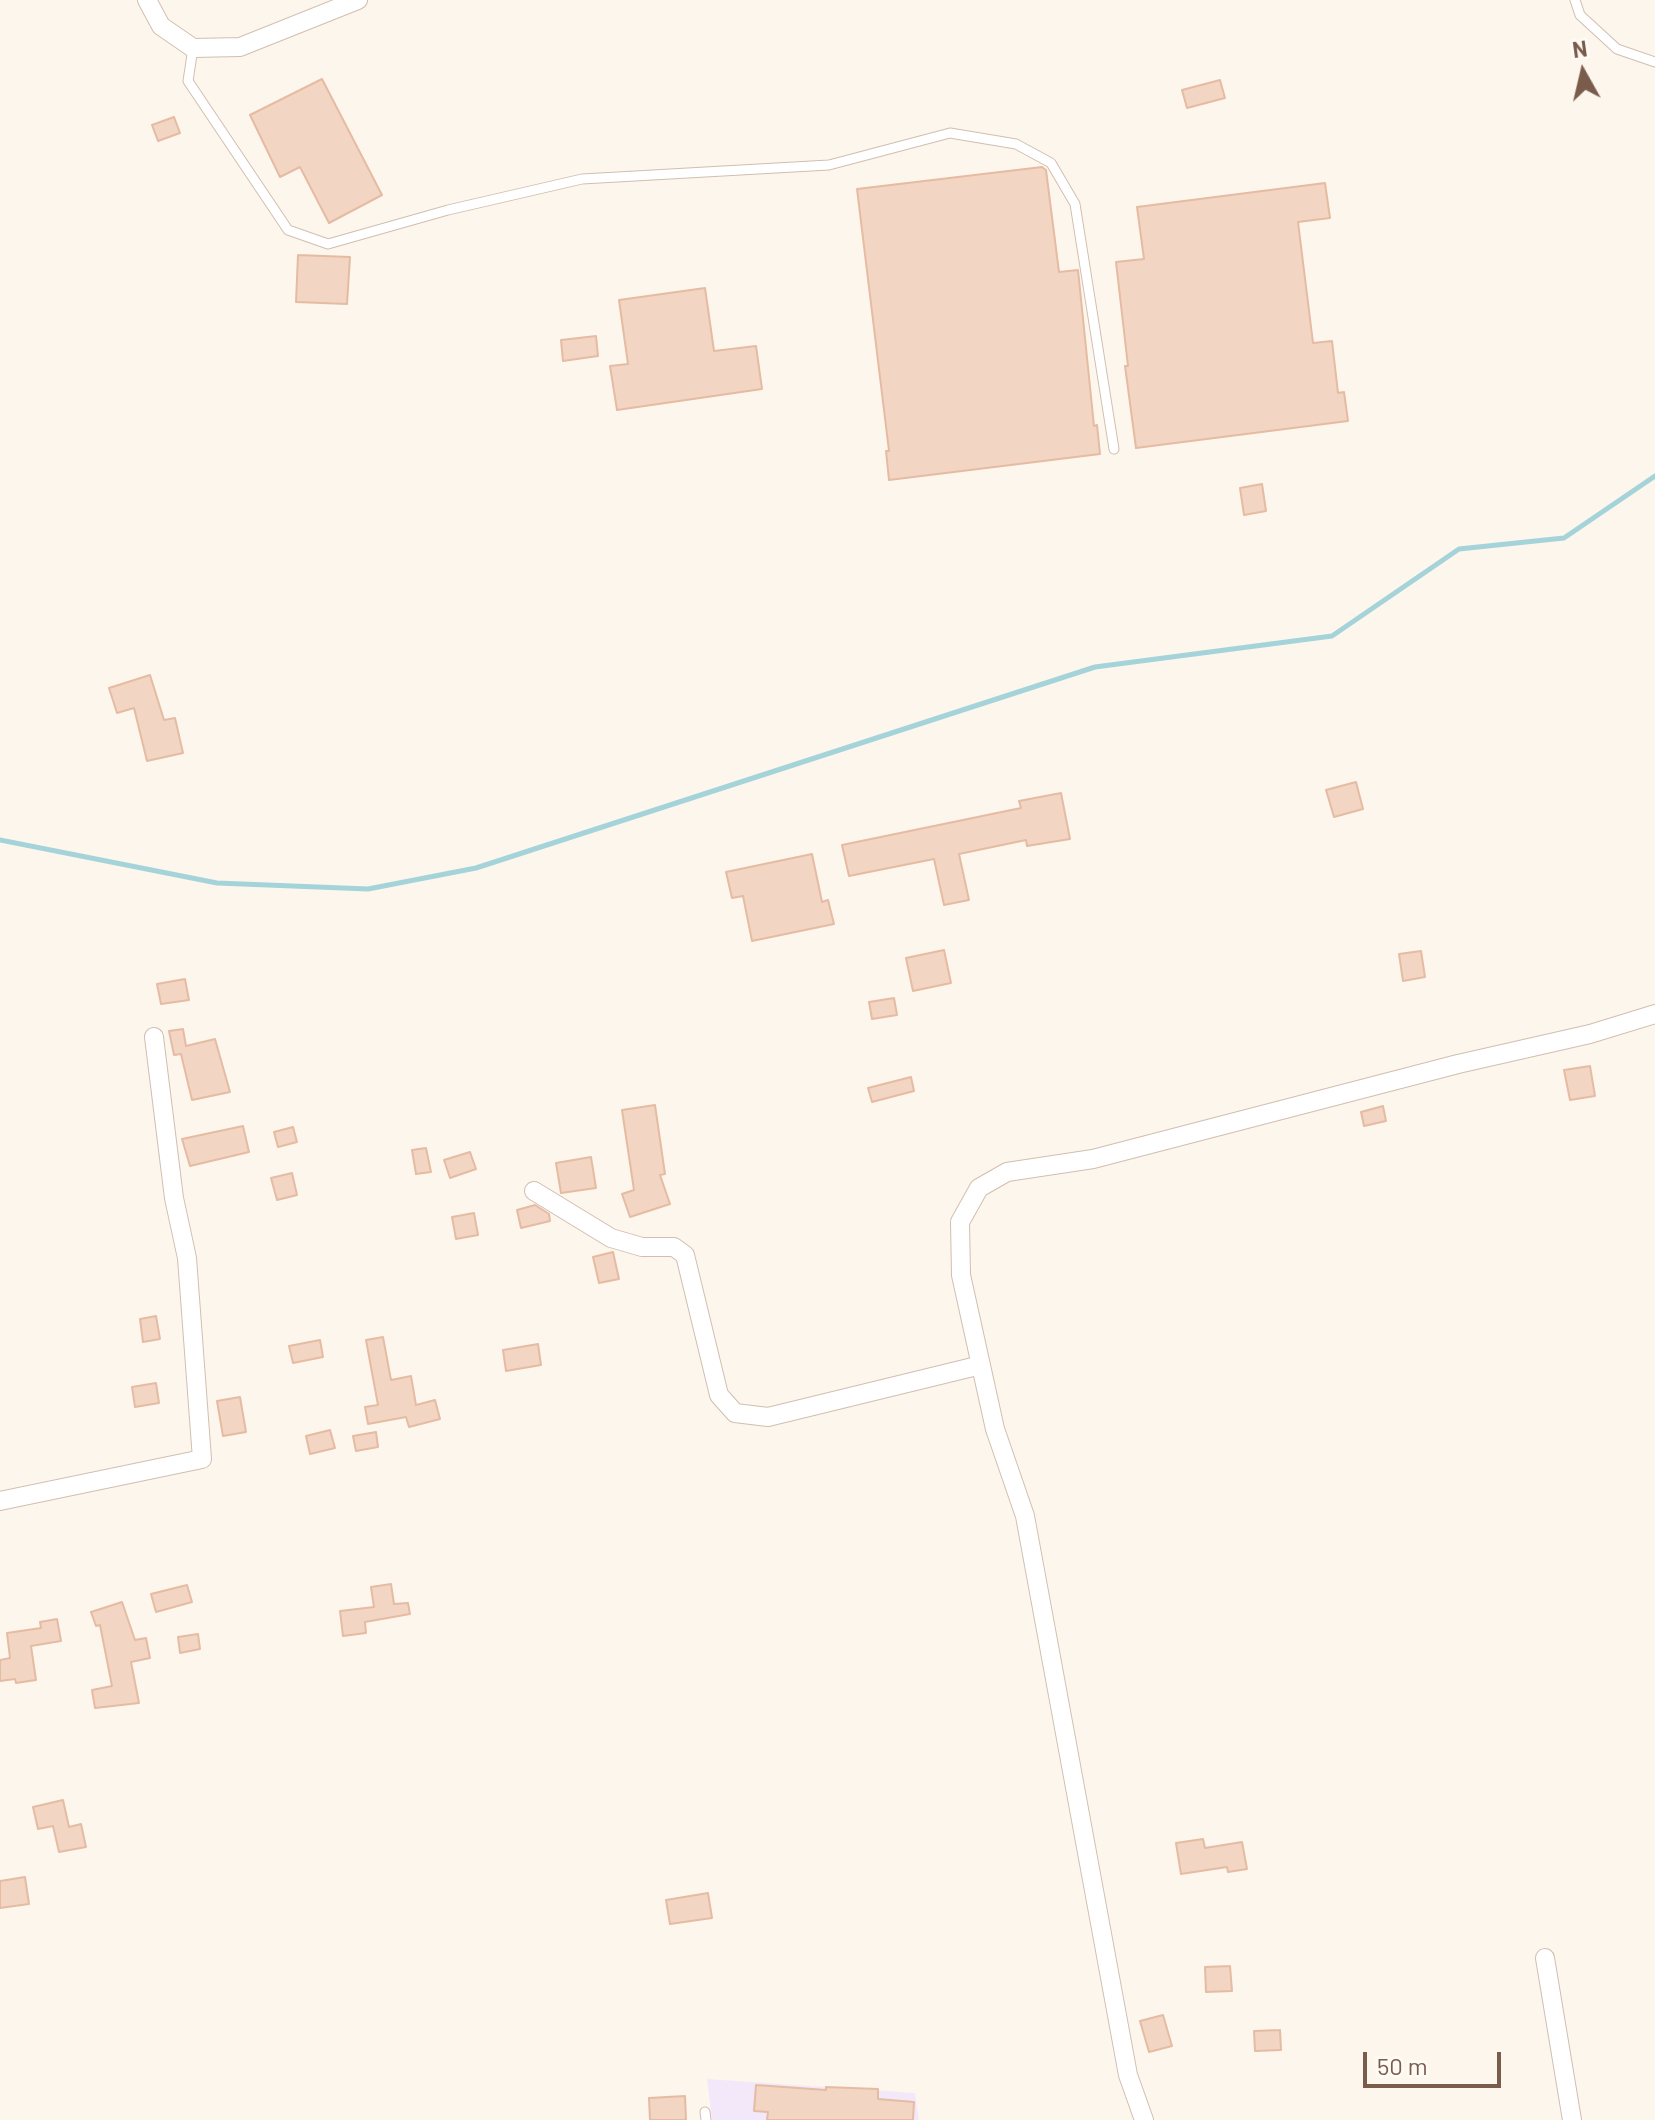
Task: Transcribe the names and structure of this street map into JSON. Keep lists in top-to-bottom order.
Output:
{
  "scale_bar": "50 m",
  "north": "top"
}
